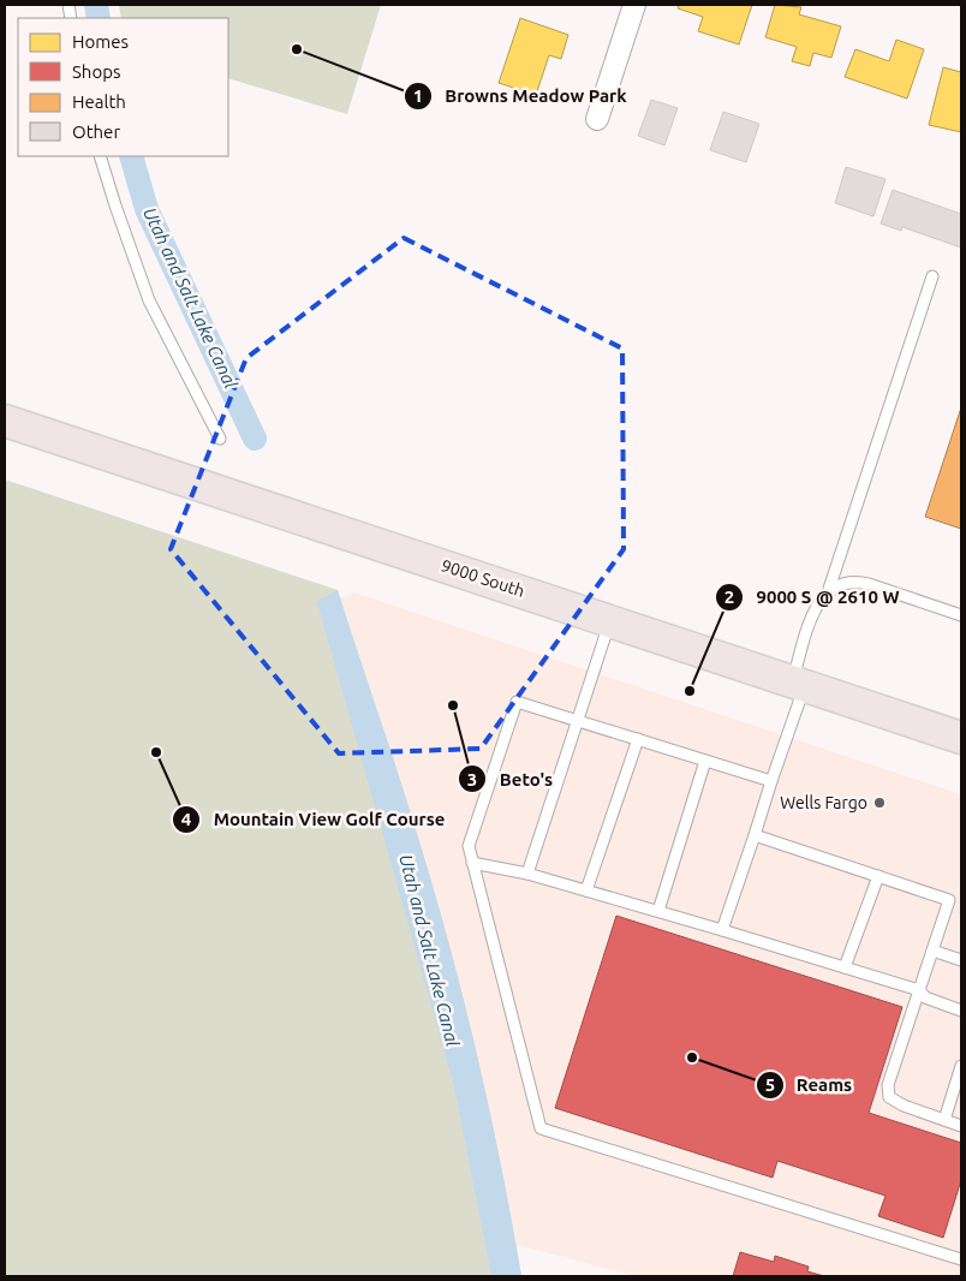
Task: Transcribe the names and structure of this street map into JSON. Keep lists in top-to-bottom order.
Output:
{
  "streets": {
    "main road": ["9000 South"]
  },
  "water": ["Utah and Salt Lake Canal"],
  "places": [
    "Browns Meadow Park",
    "9000 S @ 2610 W",
    "Beto's",
    "Mountain View Golf Course",
    "Wells Fargo",
    "Reams"
  ],
  "legend": [
    "Homes",
    "Shops",
    "Health",
    "Other"
  ]
}
